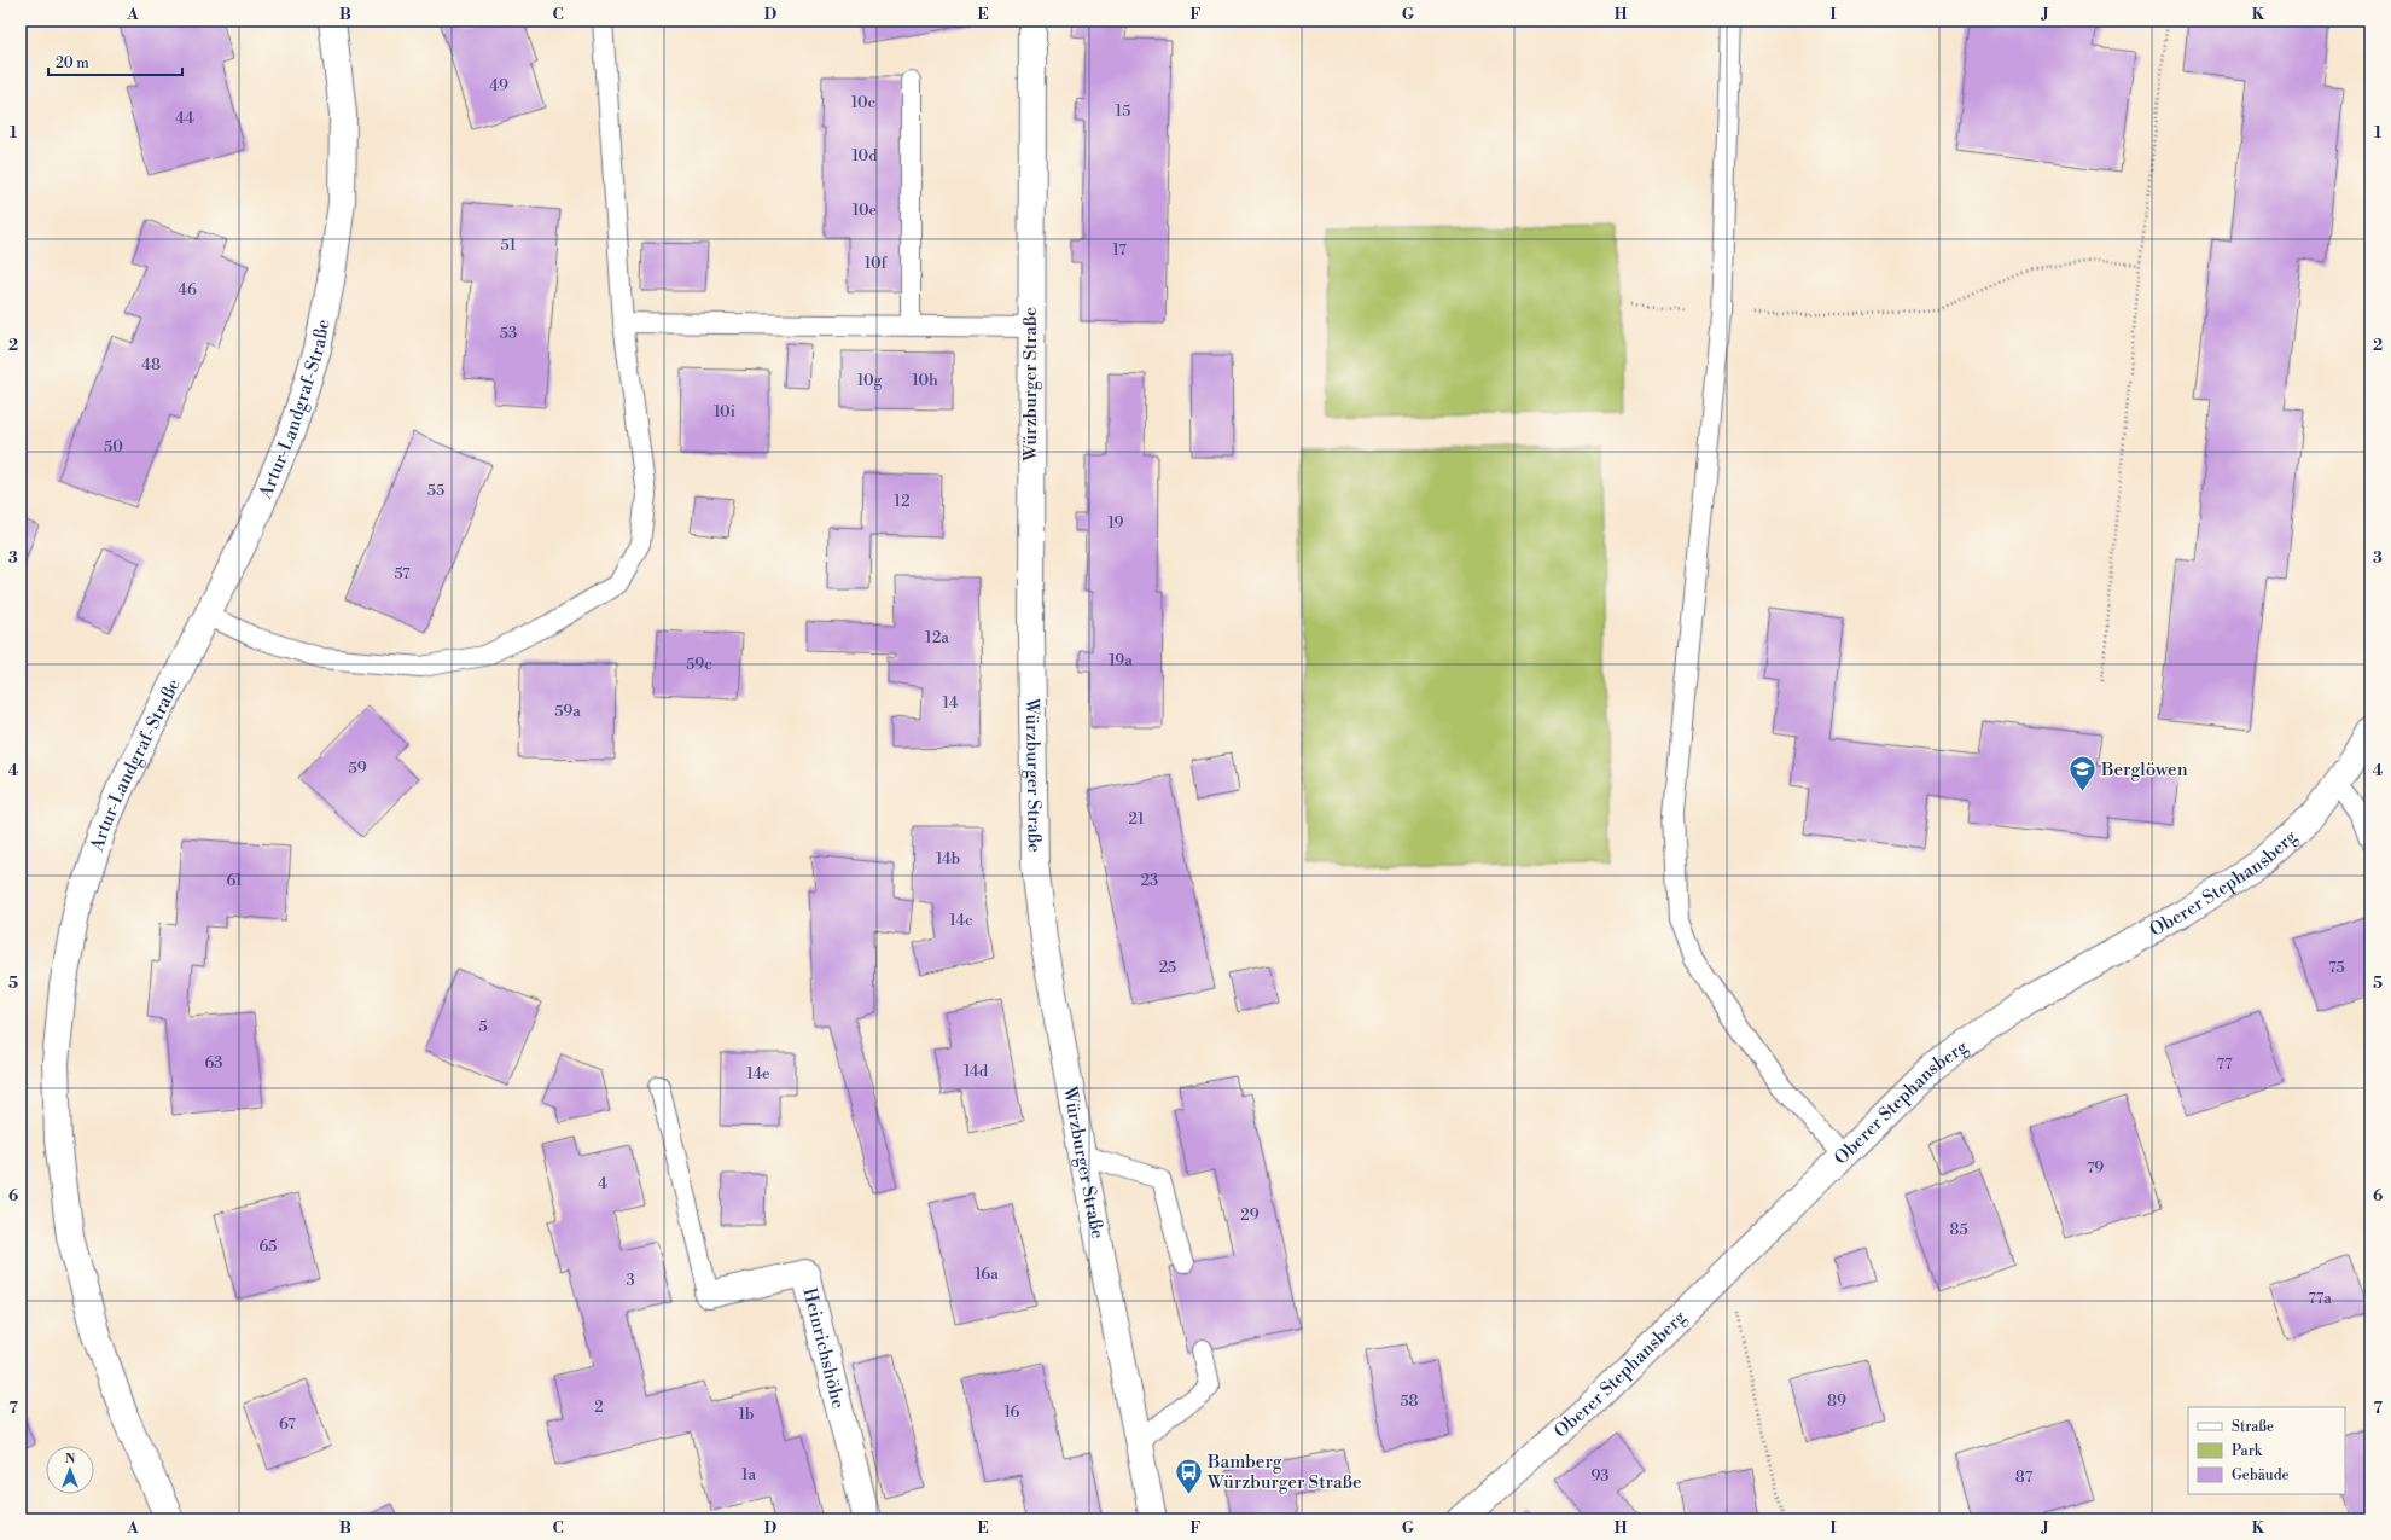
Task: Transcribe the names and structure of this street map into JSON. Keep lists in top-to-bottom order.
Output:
{
  "streets": {
    "street": [
      "Würzburger Straße",
      "Artur-Landgraf-Straße",
      "Oberer Stephansberg",
      "Heinrichshöhe"
    ]
  },
  "places": {
    "school or university": ["Berglöwen"],
    "bus stop": ["Bamberg Würzburger Straße"]
  },
  "house_numbers": [
    "49",
    "10c",
    "15",
    "44",
    "10d",
    "10e",
    "51",
    "17",
    "10f",
    "46",
    "53",
    "48",
    "10g",
    "10h",
    "10i",
    "50",
    "55",
    "12",
    "19",
    "57",
    "12a",
    "19a",
    "59c",
    "14",
    "59a",
    "59",
    "21",
    "14b",
    "61",
    "23",
    "14c",
    "25",
    "75",
    "5",
    "63",
    "77",
    "14d",
    "14e",
    "79",
    "4",
    "29",
    "85",
    "65",
    "16a",
    "3",
    "77a",
    "58",
    "89",
    "2",
    "16",
    "1b",
    "67",
    "1a",
    "93",
    "87"
  ],
  "legend": ["Straße", "Park", "Gebäude"],
  "scale_bar": "20 m",
  "north": "top",
  "grid": {
    "columns": [
      "A",
      "B",
      "C",
      "D",
      "E",
      "F",
      "G",
      "H",
      "I",
      "J",
      "K"
    ],
    "rows": [
      "1",
      "2",
      "3",
      "4",
      "5",
      "6",
      "7"
    ]
  }
}
